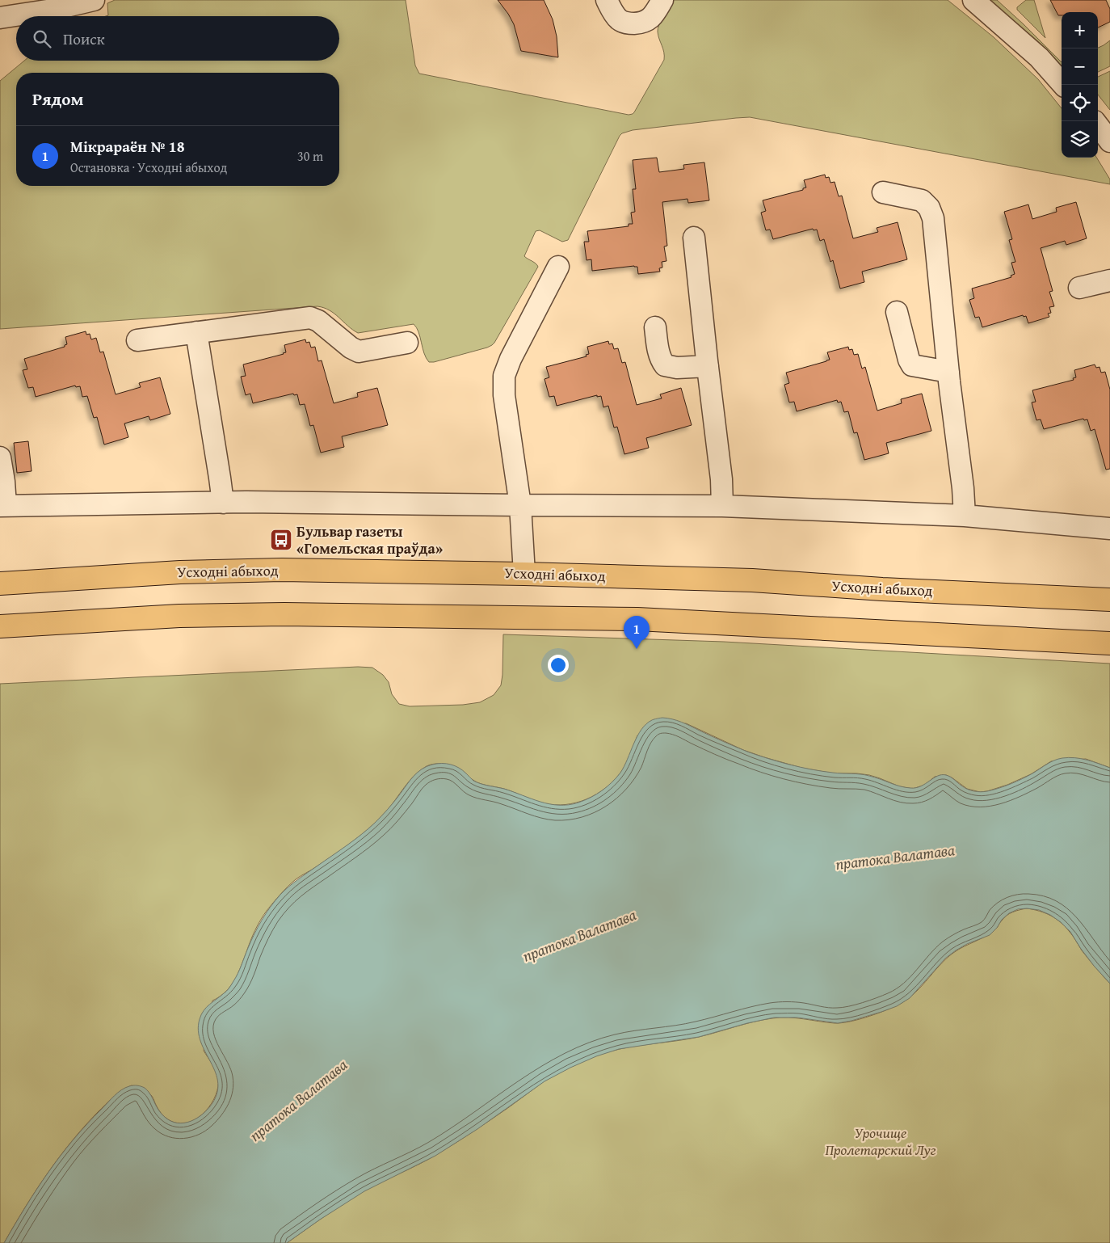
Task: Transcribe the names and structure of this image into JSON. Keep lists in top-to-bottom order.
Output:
{
  "streets": {
    "main road": ["Усходні абыход"]
  },
  "water": ["пратока Валатава"],
  "parks": ["Урочище Пролетарский Луг"],
  "places": {
    "bus stop": ["Бульвар газеты «Гомельская праўда»"]
  },
  "page": {
    "map_buttons": ["+", "−"],
    "search": "Поиск",
    "heading": "Рядом",
    "list": [
      {
        "mark": "1",
        "name": "Мікрараён № 18",
        "note": "Остановка · Усходні абыход",
        "value": "30 m"
      }
    ],
    "pins": "1"
  }
}
